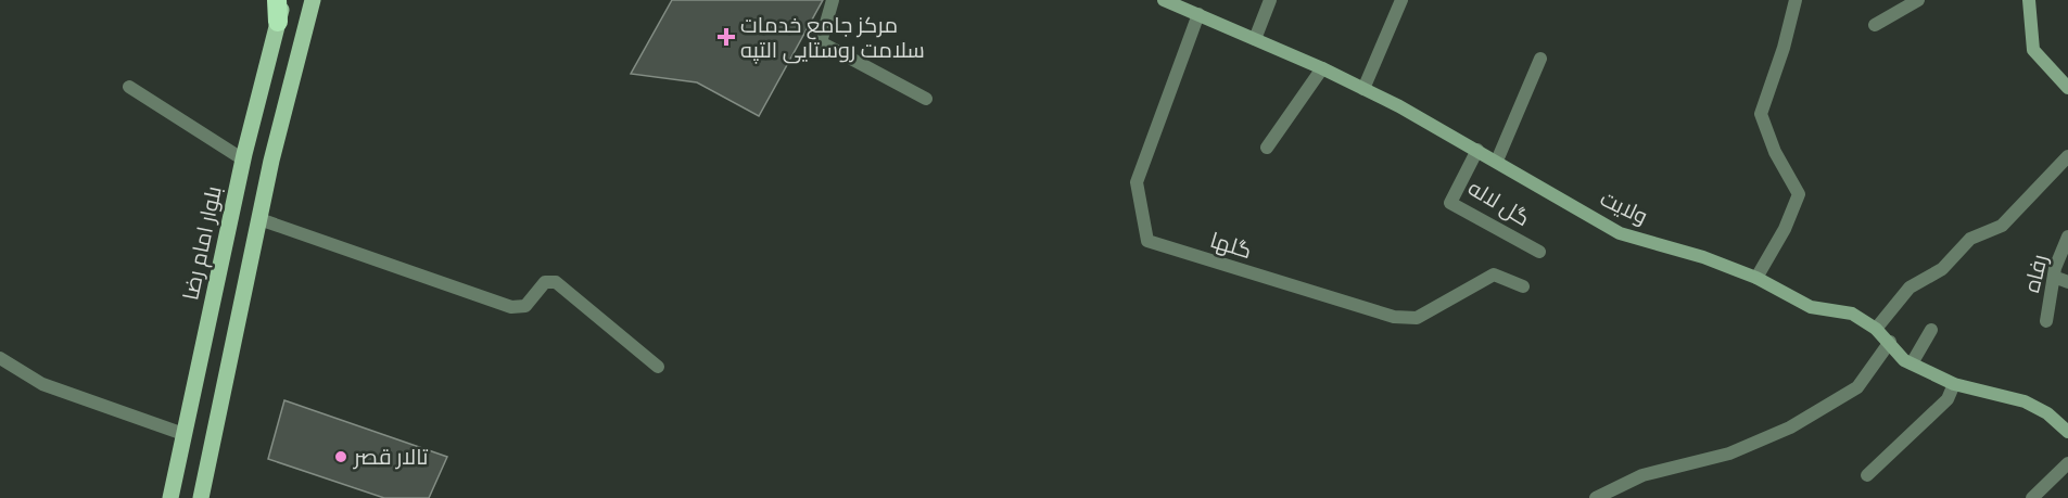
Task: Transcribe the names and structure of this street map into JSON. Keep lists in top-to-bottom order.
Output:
{
  "streets": {
    "main road": ["بلوار امام رضا"],
    "street": [
      "گل لاله",
      "ولایت",
      "گلها",
      "رفاه"
    ]
  },
  "crossings": [
    ["گل لاله", "ولایت"],
    ["ولایت", "گلها"]
  ],
  "places": {
    "health": ["مرکز جامع خدمات سلامت روستایی التپه"],
    "other": ["تالار قصر"]
  }
}
